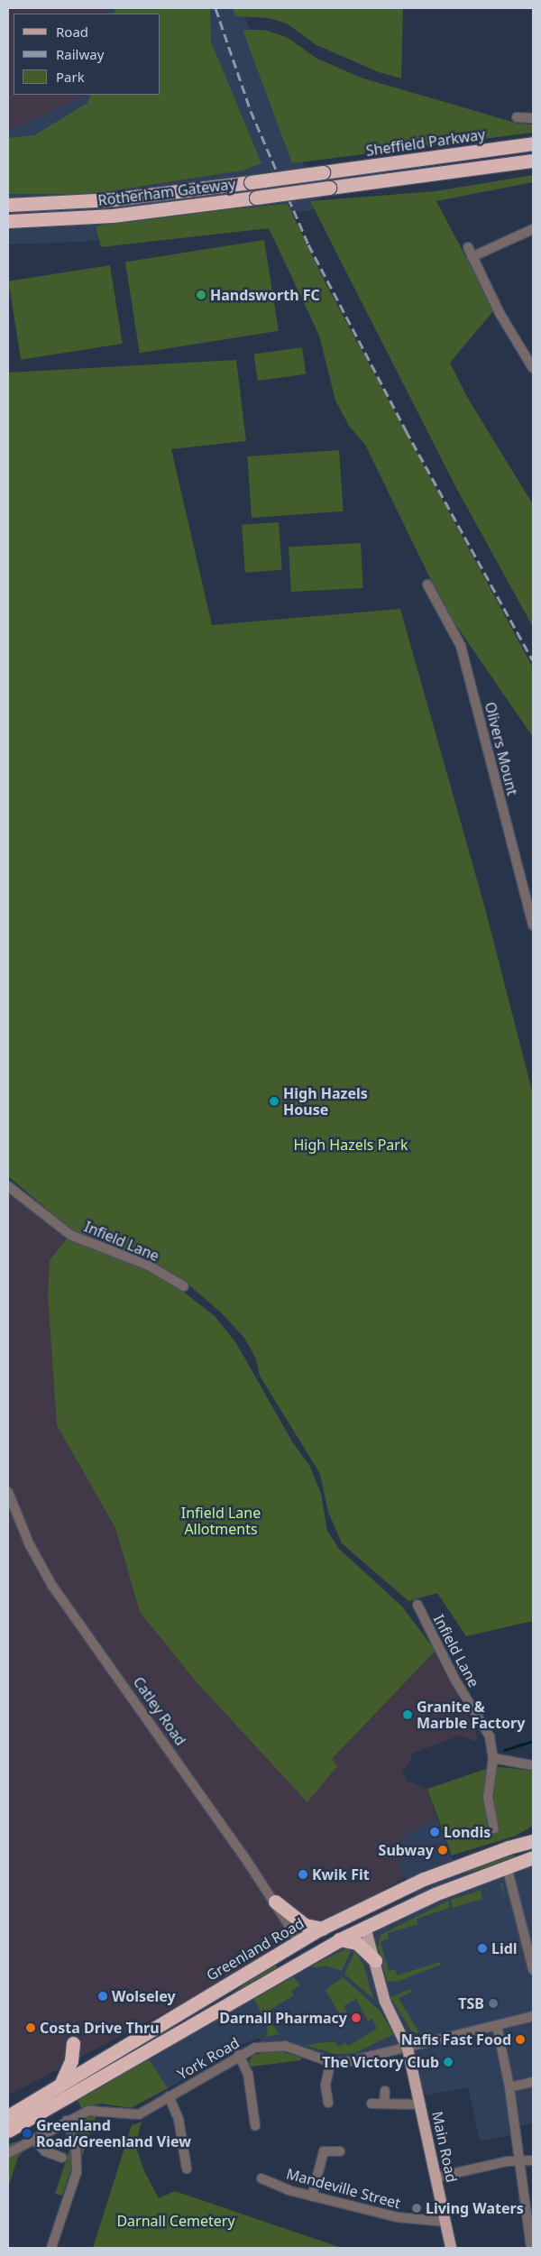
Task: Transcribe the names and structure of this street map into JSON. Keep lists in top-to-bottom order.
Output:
{
  "streets": {
    "highway": ["Sheffield Parkway", "Rotherham Gateway", "Greenland Road"],
    "main road": ["Main Road"],
    "street": [
      "Olivers Mount",
      "Infield Lane",
      "Catley Road",
      "York Road",
      "Mandeville Street"
    ]
  },
  "crossings": [
    ["Sheffield Parkway", "Rotherham Gateway"],
    ["Catley Road", "Greenland Road"],
    ["York Road", "Main Road"],
    ["Main Road", "Mandeville Street"]
  ],
  "parks": ["High Hazels Park", "Infield Lane Allotments", "Darnall Cemetery"],
  "places": [
    "Handsworth FC",
    "High Hazels House",
    "Granite & Marble Factory",
    "Londis",
    "Subway",
    "Kwik Fit",
    "Lidl",
    "Wolseley",
    "TSB",
    "Darnall Pharmacy",
    "Costa Drive Thru",
    "Nafis Fast Food",
    "The Victory Club",
    "Greenland Road/Greenland View",
    "Living Waters"
  ],
  "legend": ["Road", "Railway", "Park"]
}
